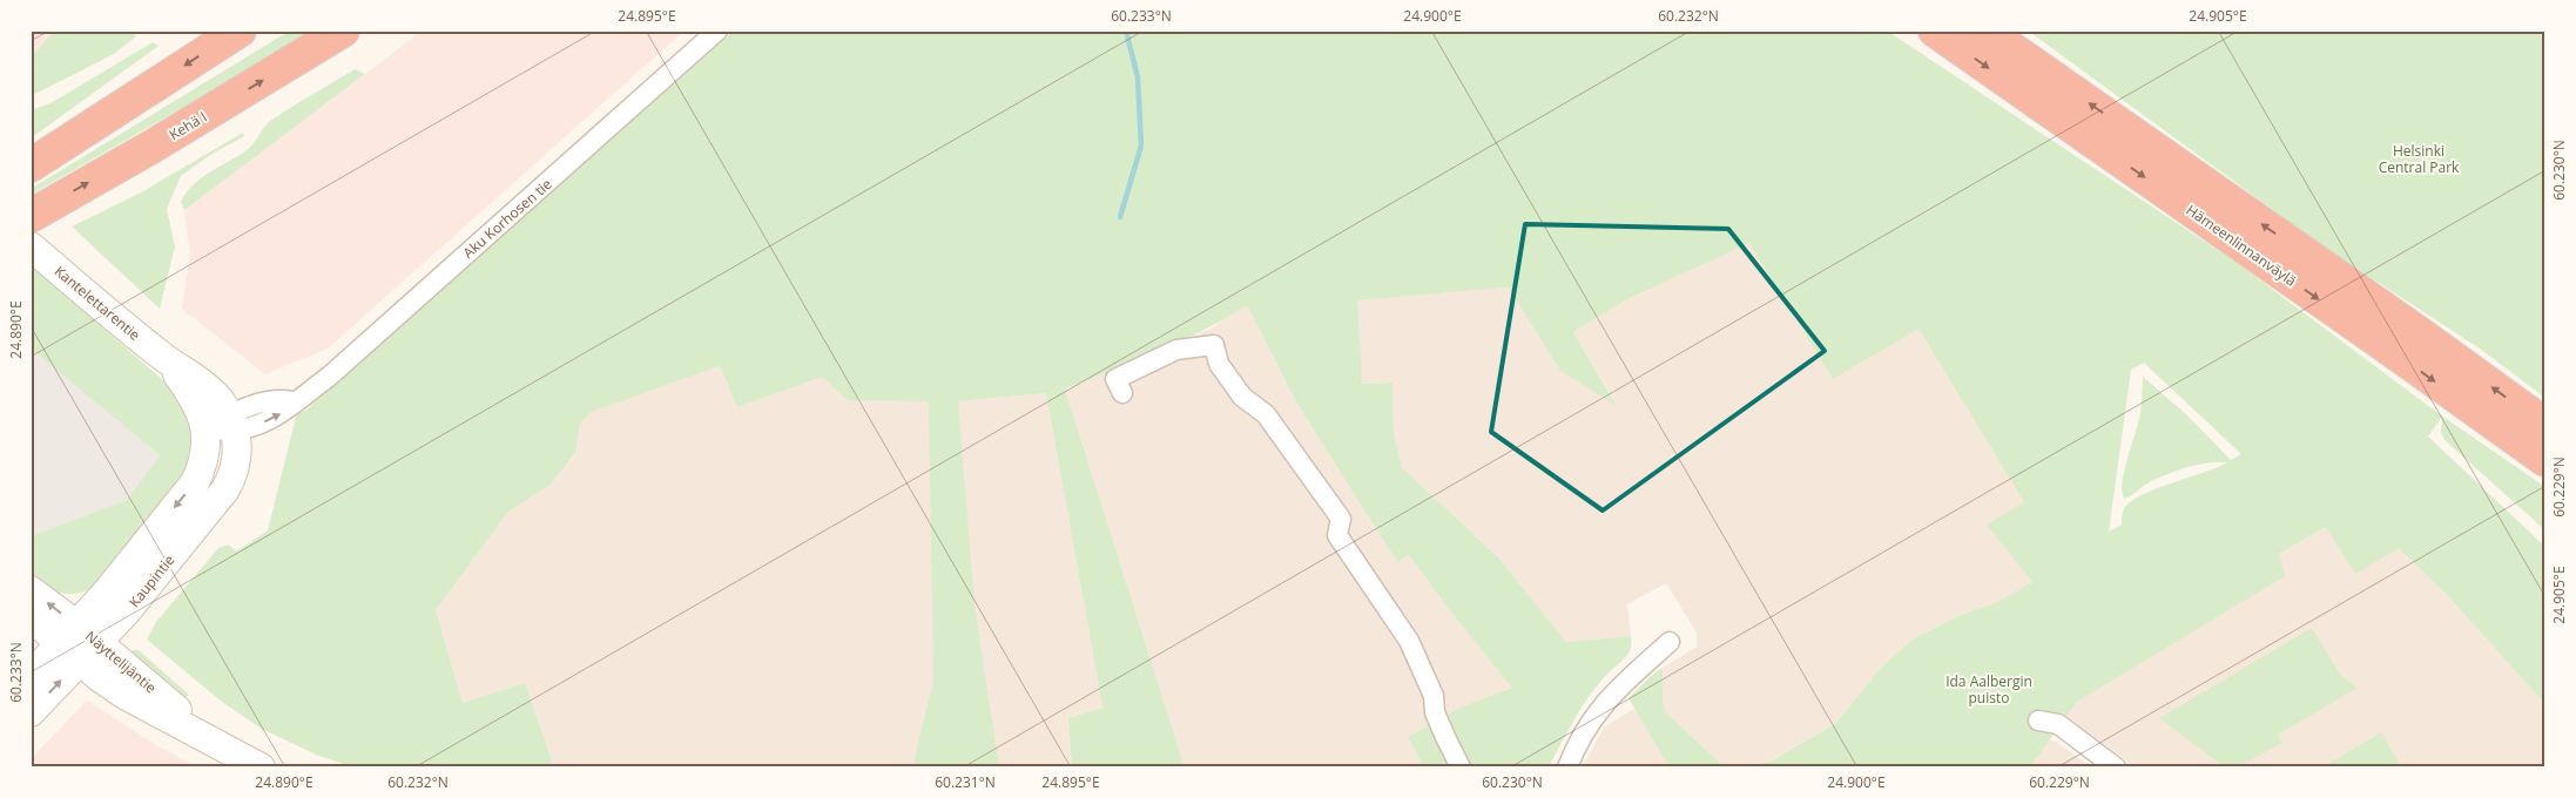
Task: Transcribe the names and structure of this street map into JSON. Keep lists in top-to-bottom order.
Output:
{
  "streets": {
    "highway": ["Kehä I", "Hämeenlinnanväylä"],
    "main road": ["Kantelettarentie", "Kaupintie", "Näyttelijäntie"],
    "street": ["Aku Korhosen tie"]
  },
  "crossings": [
    ["Aku Korhosen tie", "Kantelettarentie"],
    ["Aku Korhosen tie", "Kaupintie"],
    ["Kantelettarentie", "Kaupintie"],
    ["Kaupintie", "Näyttelijäntie"]
  ],
  "parks": ["Helsinki Central Park", "Ida Aalbergin puisto"],
  "coordinates": [
    "24.895°E",
    "60.233°N",
    "24.900°E",
    "60.232°N",
    "24.905°E",
    "60.230°N",
    "24.890°E",
    "60.229°N",
    "60.231°N"
  ]
}
